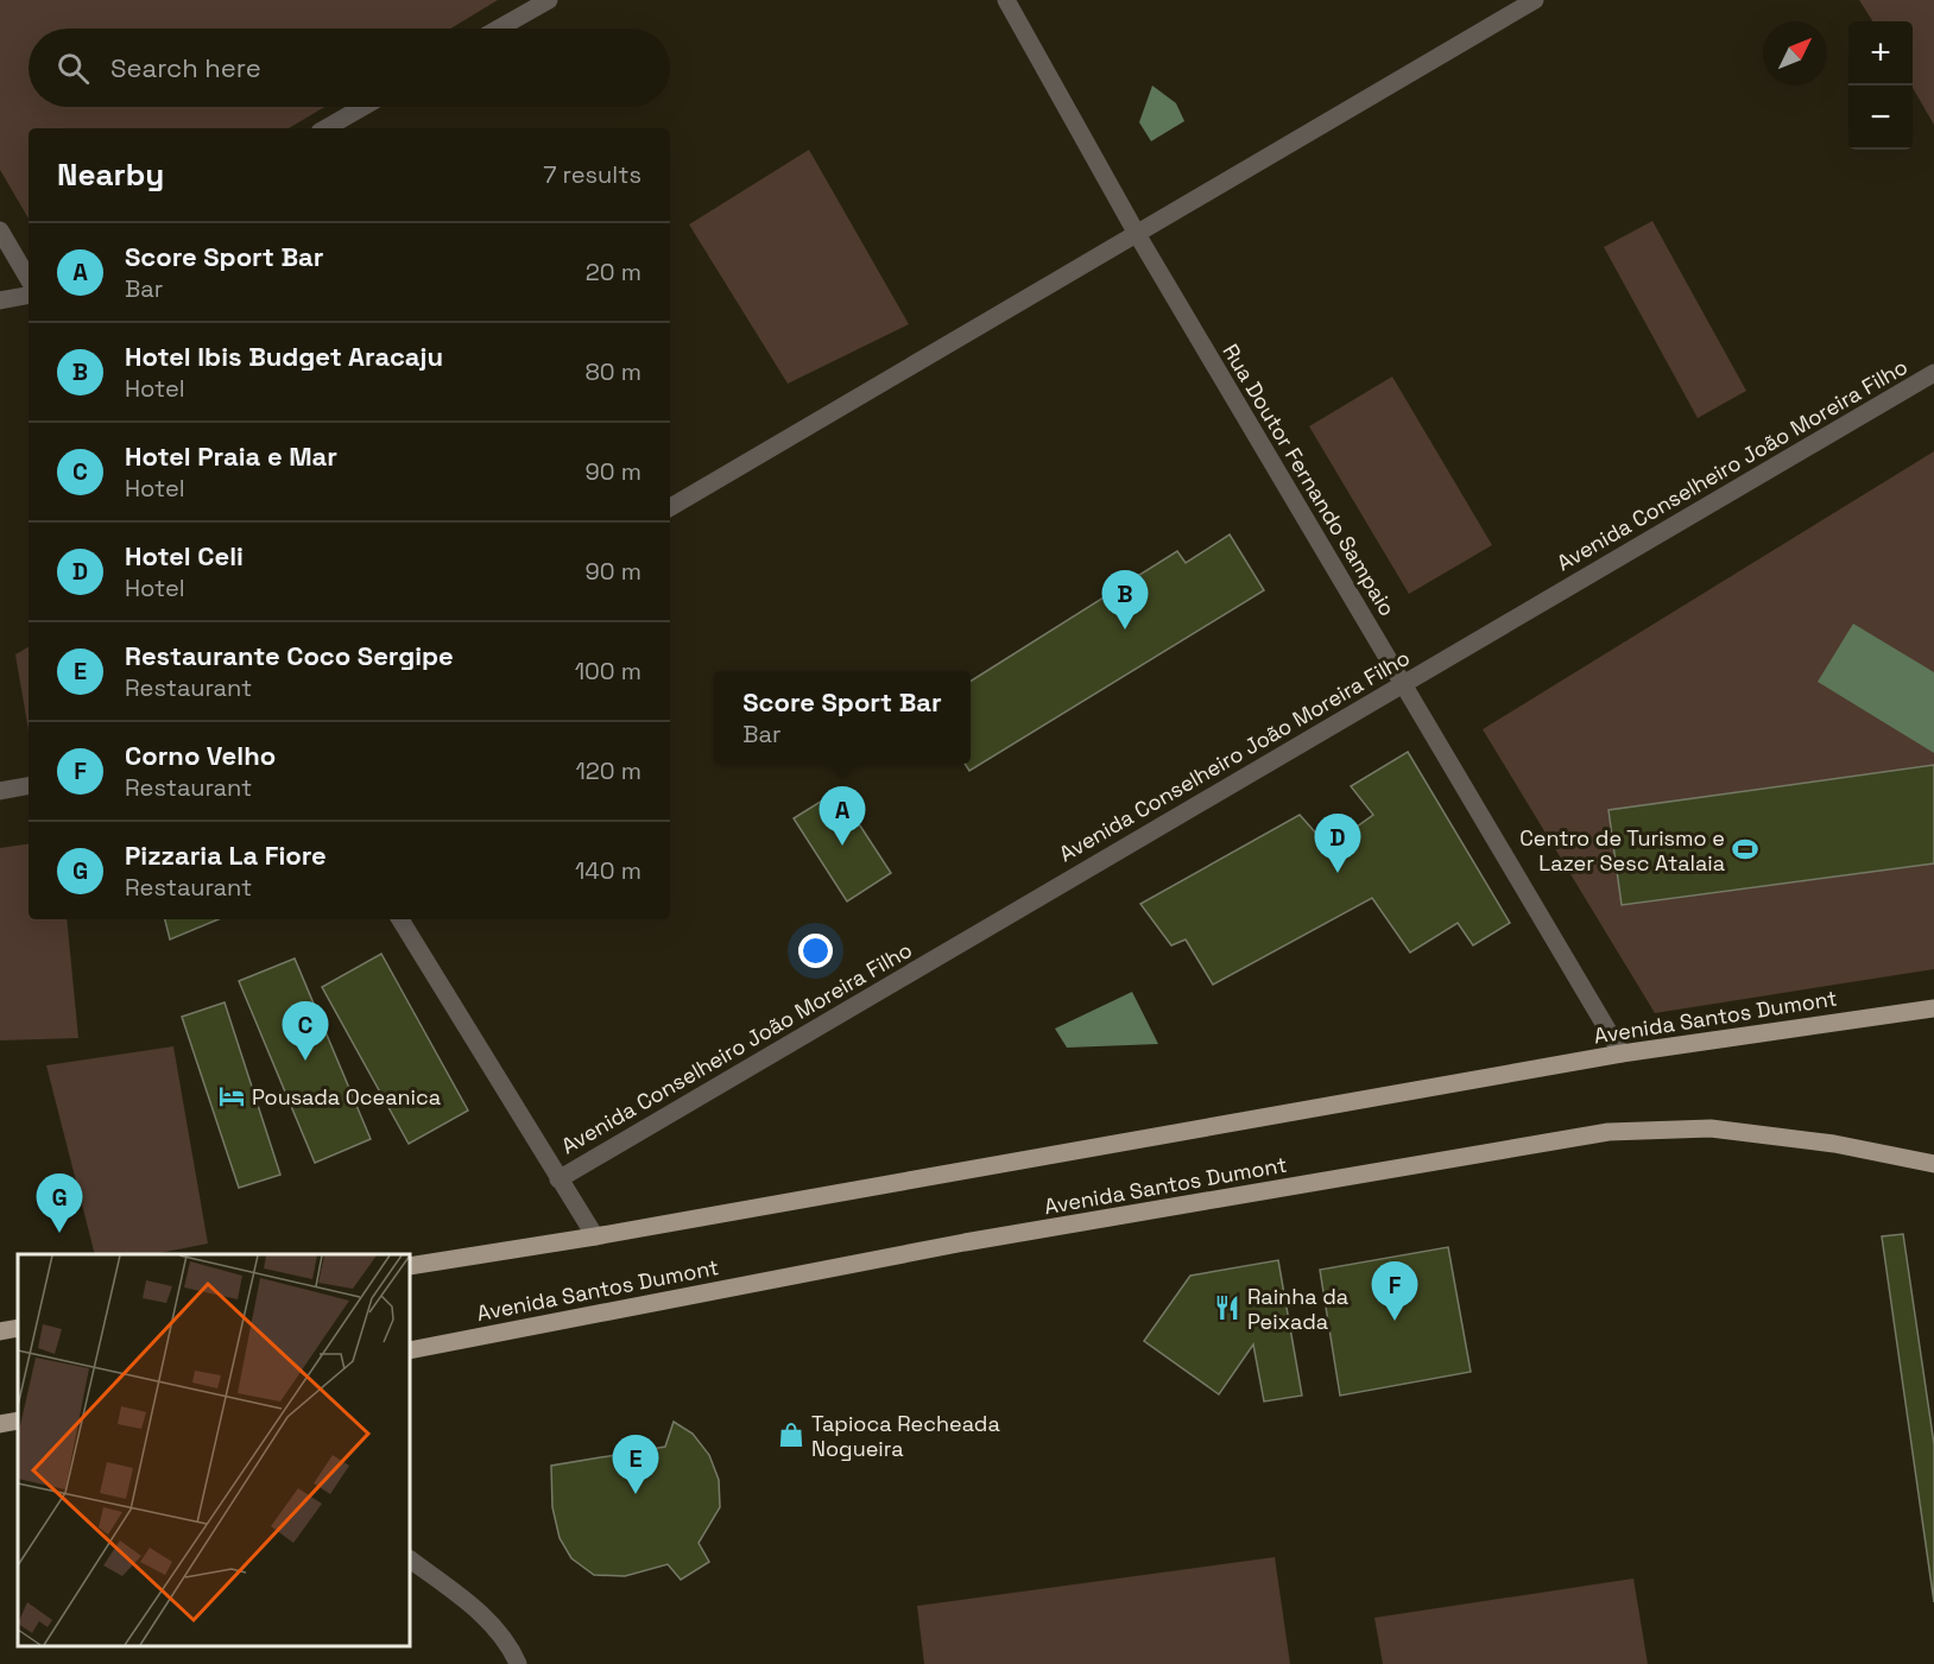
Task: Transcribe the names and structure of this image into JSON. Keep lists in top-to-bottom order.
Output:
{
  "streets": {
    "main road": ["Avenida Santos Dumont"],
    "street": ["Avenida Conselheiro João Moreira Filho", "Rua Doutor Fernando Sampaio"]
  },
  "crossings": [
    ["Avenida Conselheiro João Moreira Filho", "Rua Doutor Fernando Sampaio"],
    ["Rua Doutor Fernando Sampaio", "Avenida Santos Dumont"]
  ],
  "places": {
    "sports": ["Centro de Turismo e Lazer Sesc Atalaia"],
    "hotel": ["Pousada Oceanica"],
    "restaurant": ["Rainha da Peixada"],
    "shop": ["Tapioca Recheada Nogueira"]
  },
  "north": "top right",
  "page": {
    "map_buttons": ["+", "−"],
    "search": "Search here",
    "heading": ["Nearby", "7 results"],
    "list": [
      {
        "mark": "A",
        "name": "Score Sport Bar",
        "note": "Bar",
        "value": "20 m"
      },
      {
        "mark": "B",
        "name": "Hotel Ibis Budget Aracaju",
        "note": "Hotel",
        "value": "80 m"
      },
      {
        "mark": "C",
        "name": "Hotel Praia e Mar",
        "note": "Hotel",
        "value": "90 m"
      },
      {
        "mark": "D",
        "name": "Hotel Celi",
        "note": "Hotel",
        "value": "90 m"
      },
      {
        "mark": "E",
        "name": "Restaurante Coco Sergipe",
        "note": "Restaurant",
        "value": "100 m"
      },
      {
        "mark": "F",
        "name": "Corno Velho",
        "note": "Restaurant",
        "value": "120 m"
      },
      {
        "mark": "G",
        "name": "Pizzaria La Fiore",
        "note": "Restaurant",
        "value": "140 m"
      }
    ],
    "pins": [
      "B",
      "A",
      "D",
      "C",
      "G",
      "F",
      "E"
    ],
    "popup": ["Score Sport Bar", "Bar"]
  }
}
